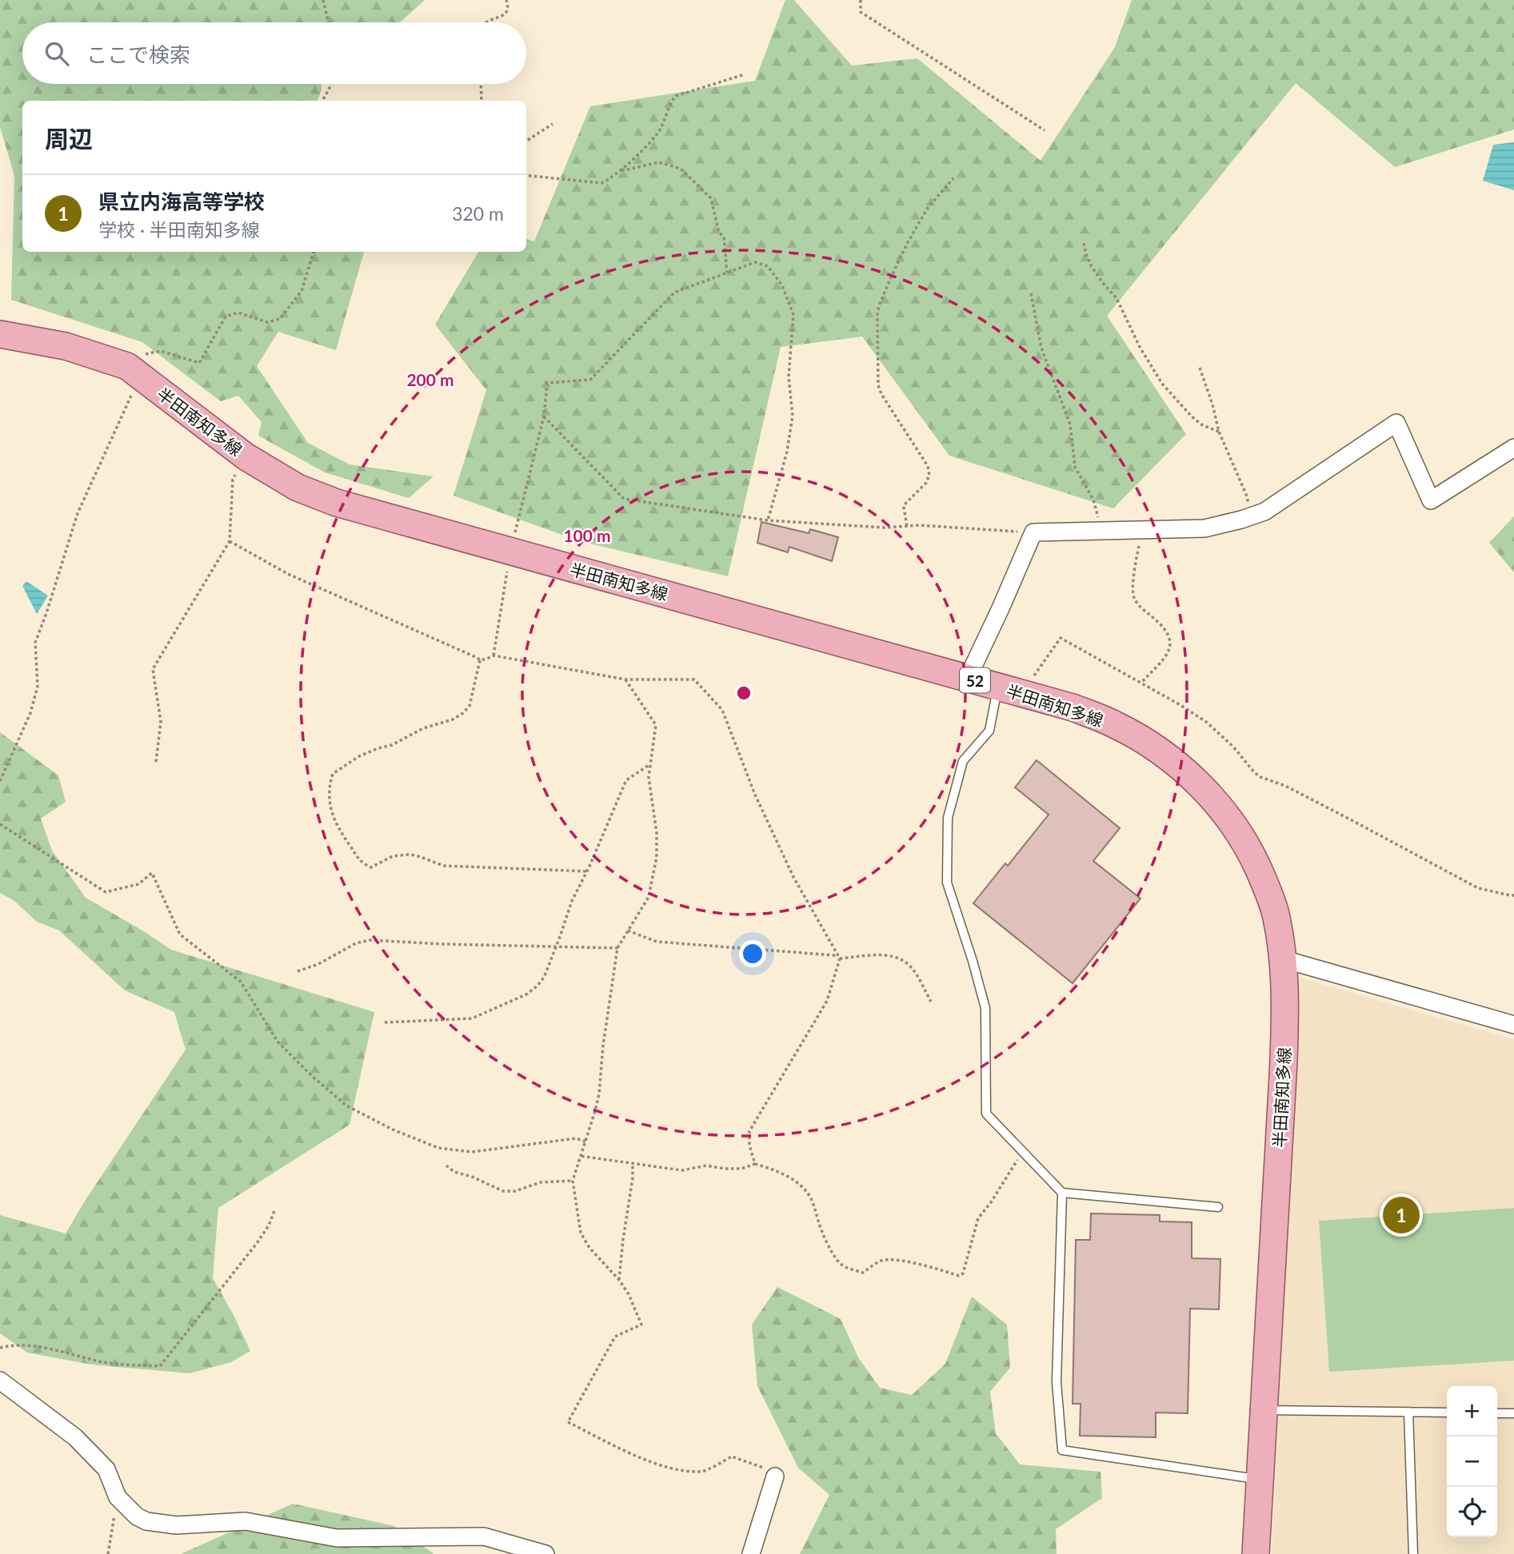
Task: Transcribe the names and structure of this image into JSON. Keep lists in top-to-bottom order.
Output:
{
  "streets": {
    "main road": ["半田南知多線", "52"]
  },
  "page": {
    "search": "ここで検索",
    "heading": "周辺",
    "list": [
      {
        "mark": "1",
        "name": "県立内海高等学校",
        "note": "学校 · 半田南知多線",
        "value": "320 m"
      }
    ],
    "pins": "1",
    "map_buttons": ["+", "−"]
  },
  "rings": ["200 m", "100 m"]
}
